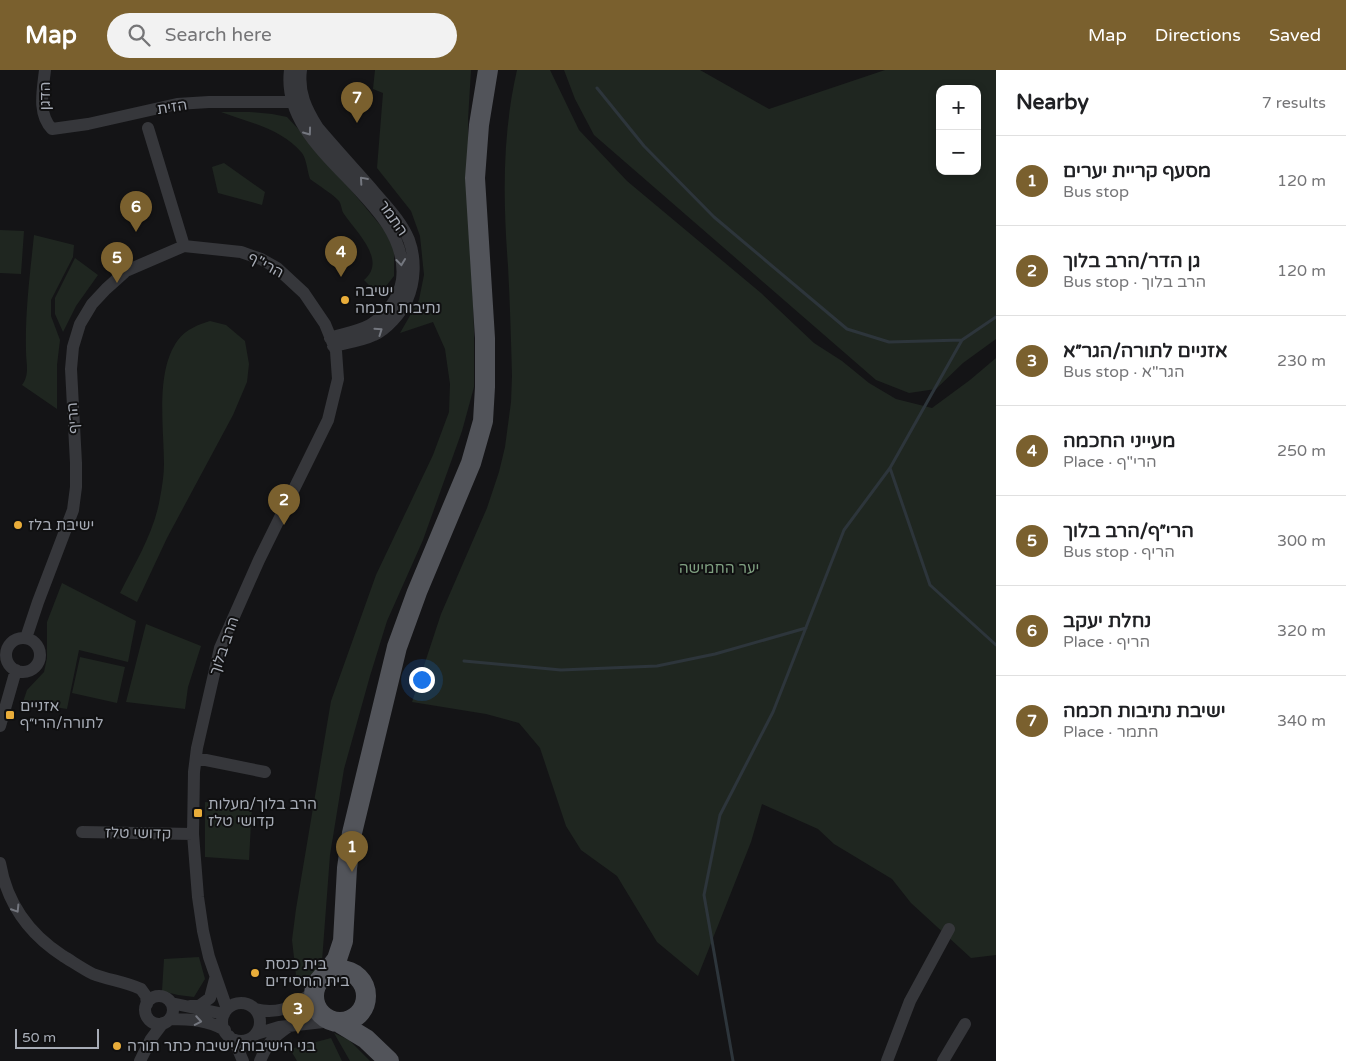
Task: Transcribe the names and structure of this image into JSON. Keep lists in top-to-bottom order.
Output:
{
  "streets": {
    "street": [
      "הדגן",
      "הזית",
      "התמר",
      "הרי\"ף",
      "הריף",
      "הרב בלוך",
      "קדושי טלז"
    ]
  },
  "crossings": [
    ["הדגן", "הזית"],
    ["הזית", "התמר"],
    ["התמר", "הרב בלוך"],
    ["הרי\"ף", "הריף"],
    ["הרי\"ף", "הרב בלוך"],
    ["הרב בלוך", "קדושי טלז"]
  ],
  "parks": ["יער החמישה"],
  "places": {
    "other": [
      "ישיבה נתיבות חכמה",
      "ישיבת בלז",
      "בית כנסת בית החסידים",
      "בני הישיבות/ישיבת כתר תורה"
    ],
    "transit": ["אזניים לתורה/הרי״ף", "הרב בלוך/מעלות קדושי טלז"]
  },
  "scale_bar": "50 m",
  "page": {
    "header": "Map",
    "search": "Search here",
    "nav": ["Map", "Directions", "Saved"],
    "heading": ["Nearby", "7 results"],
    "pins": [
      "7",
      "6",
      "4",
      "5",
      "2",
      "1",
      "3"
    ],
    "map_buttons": ["+", "−"],
    "list": [
      {
        "mark": "1",
        "name": "מסעף קריית יערים",
        "note": "Bus stop",
        "value": "120 m"
      },
      {
        "mark": "2",
        "name": "גן הדר/הרב בלוך",
        "note": "Bus stop · הרב בלוך",
        "value": "120 m"
      },
      {
        "mark": "3",
        "name": "אזניים לתורה/הגר״א",
        "note": "Bus stop · הגר\"א",
        "value": "230 m"
      },
      {
        "mark": "4",
        "name": "מעייני החכמה",
        "note": "Place · הרי\"ף",
        "value": "250 m"
      },
      {
        "mark": "5",
        "name": "הרי״ף/הרב בלוך",
        "note": "Bus stop · הריף",
        "value": "300 m"
      },
      {
        "mark": "6",
        "name": "נחלת יעקב",
        "note": "Place · הריף",
        "value": "320 m"
      },
      {
        "mark": "7",
        "name": "ישיבת נתיבות חכמה",
        "note": "Place · התמר",
        "value": "340 m"
      }
    ],
    "scale": "50 m"
  }
}
